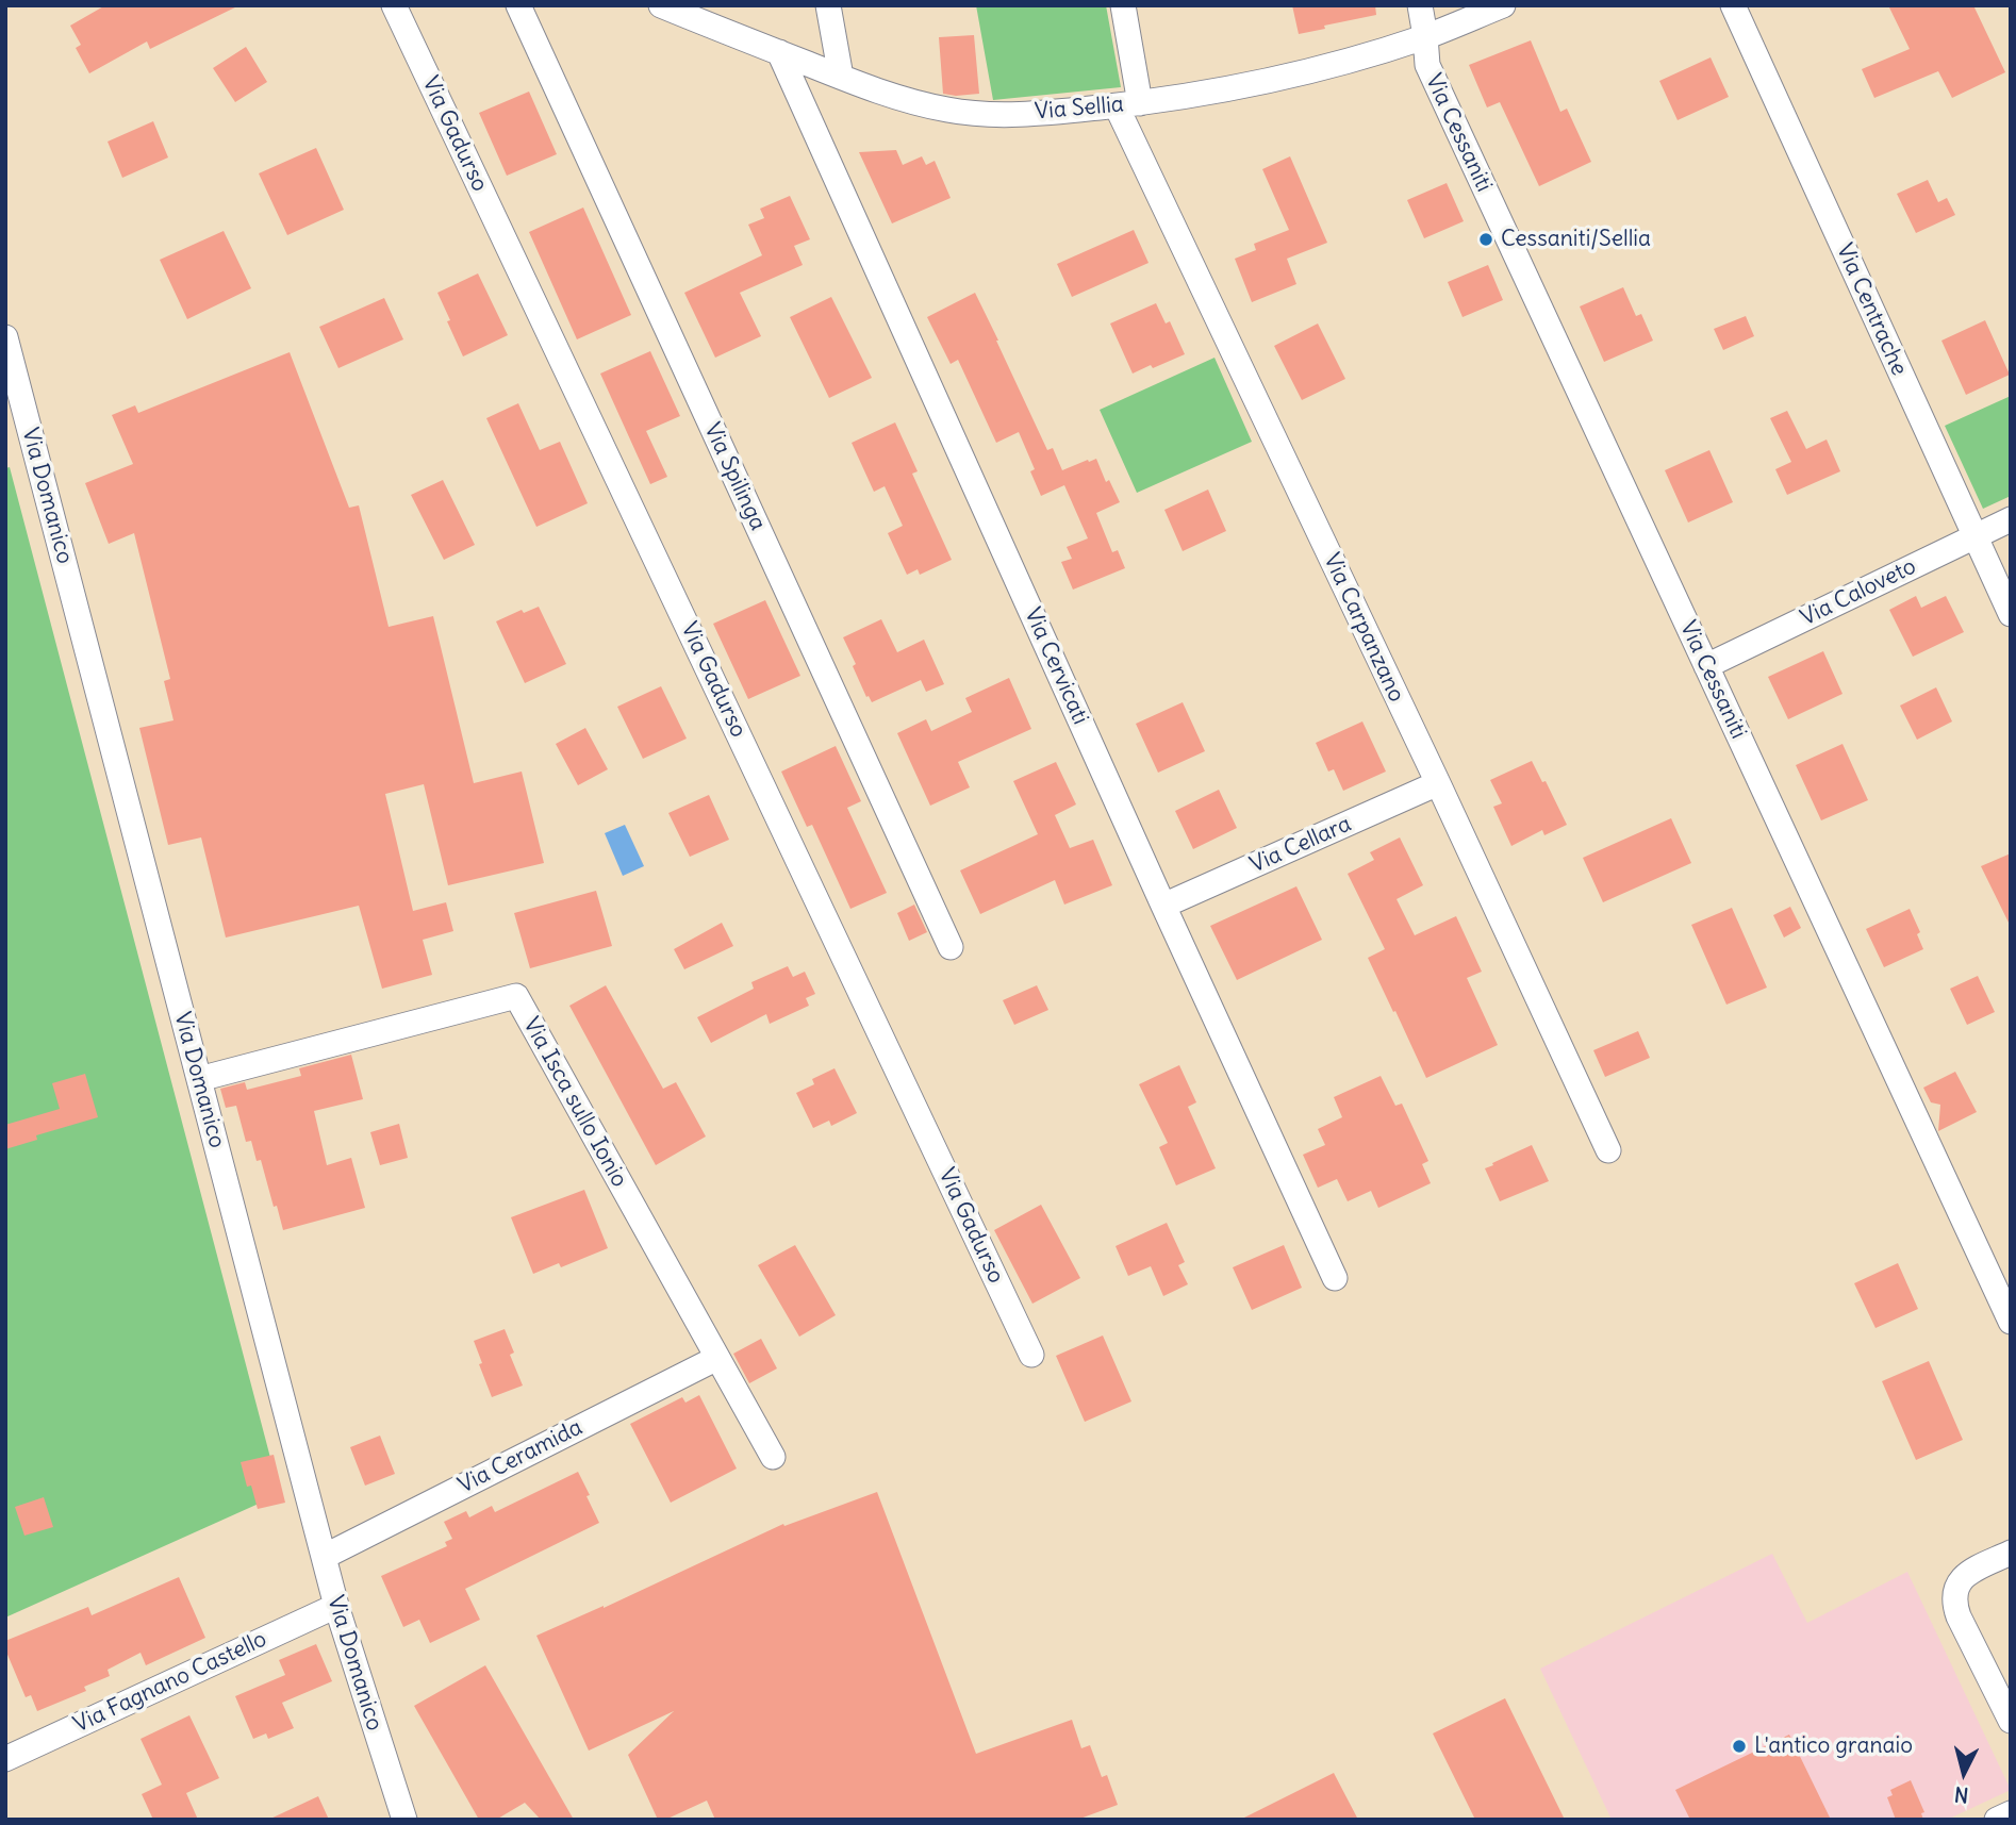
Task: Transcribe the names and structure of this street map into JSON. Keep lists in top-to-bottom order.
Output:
{
  "streets": {
    "street": [
      "Via Sellia",
      "Via Cessaniti",
      "Via Gadurso",
      "Via Centrache",
      "Via Spilinga",
      "Via Domanico",
      "Via Caloveto",
      "Via Carpanzano",
      "Via Cervicati",
      "Via Cellara",
      "Via Isca sullo Ionio",
      "Via Ceramida",
      "Via Fagnano Castello"
    ]
  },
  "crossings": [
    ["Via Sellia", "Via Cessaniti"],
    ["Via Sellia", "Via Carpanzano"],
    ["Via Sellia", "Via Cervicati"],
    ["Via Cessaniti", "Via Caloveto"],
    ["Via Centrache", "Via Caloveto"],
    ["Via Domanico", "Via Isca sullo Ionio"],
    ["Via Domanico", "Via Ceramida"],
    ["Via Domanico", "Via Fagnano Castello"],
    ["Via Carpanzano", "Via Cellara"],
    ["Via Cervicati", "Via Cellara"],
    ["Via Isca sullo Ionio", "Via Ceramida"]
  ],
  "places": ["Cessaniti/Sellia", "L'antico granaio"],
  "north": "bottom"
}
